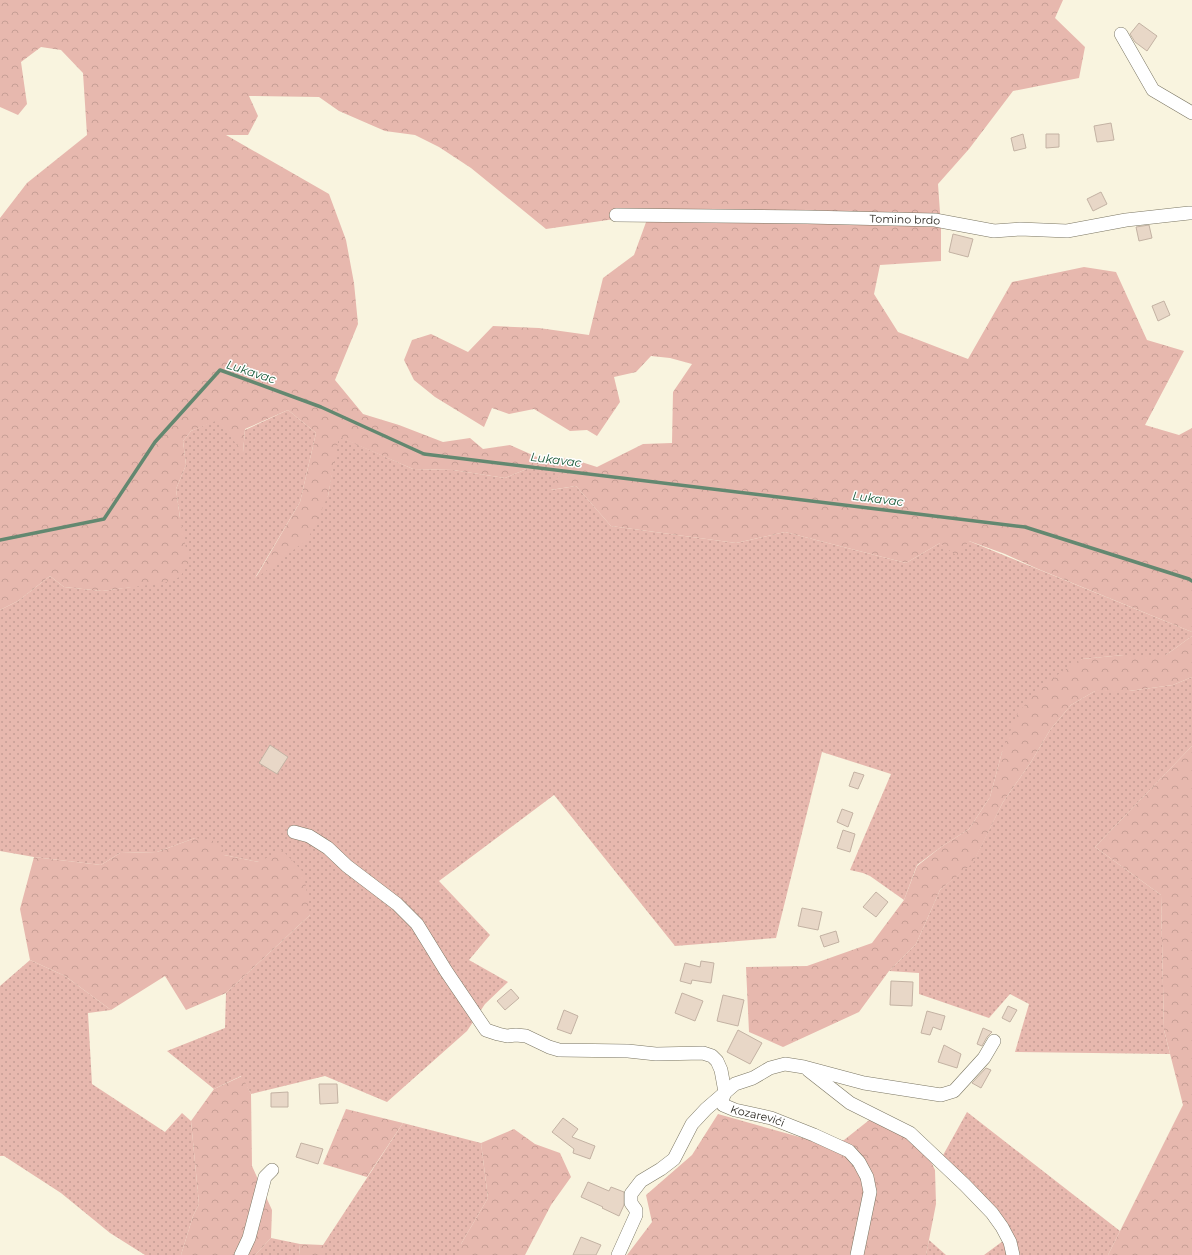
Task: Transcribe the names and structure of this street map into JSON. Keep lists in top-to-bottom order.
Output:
{
  "streets": {
    "street": ["Tomino brdo", "Kozarevići"]
  },
  "water": ["Lukavac"]
}
